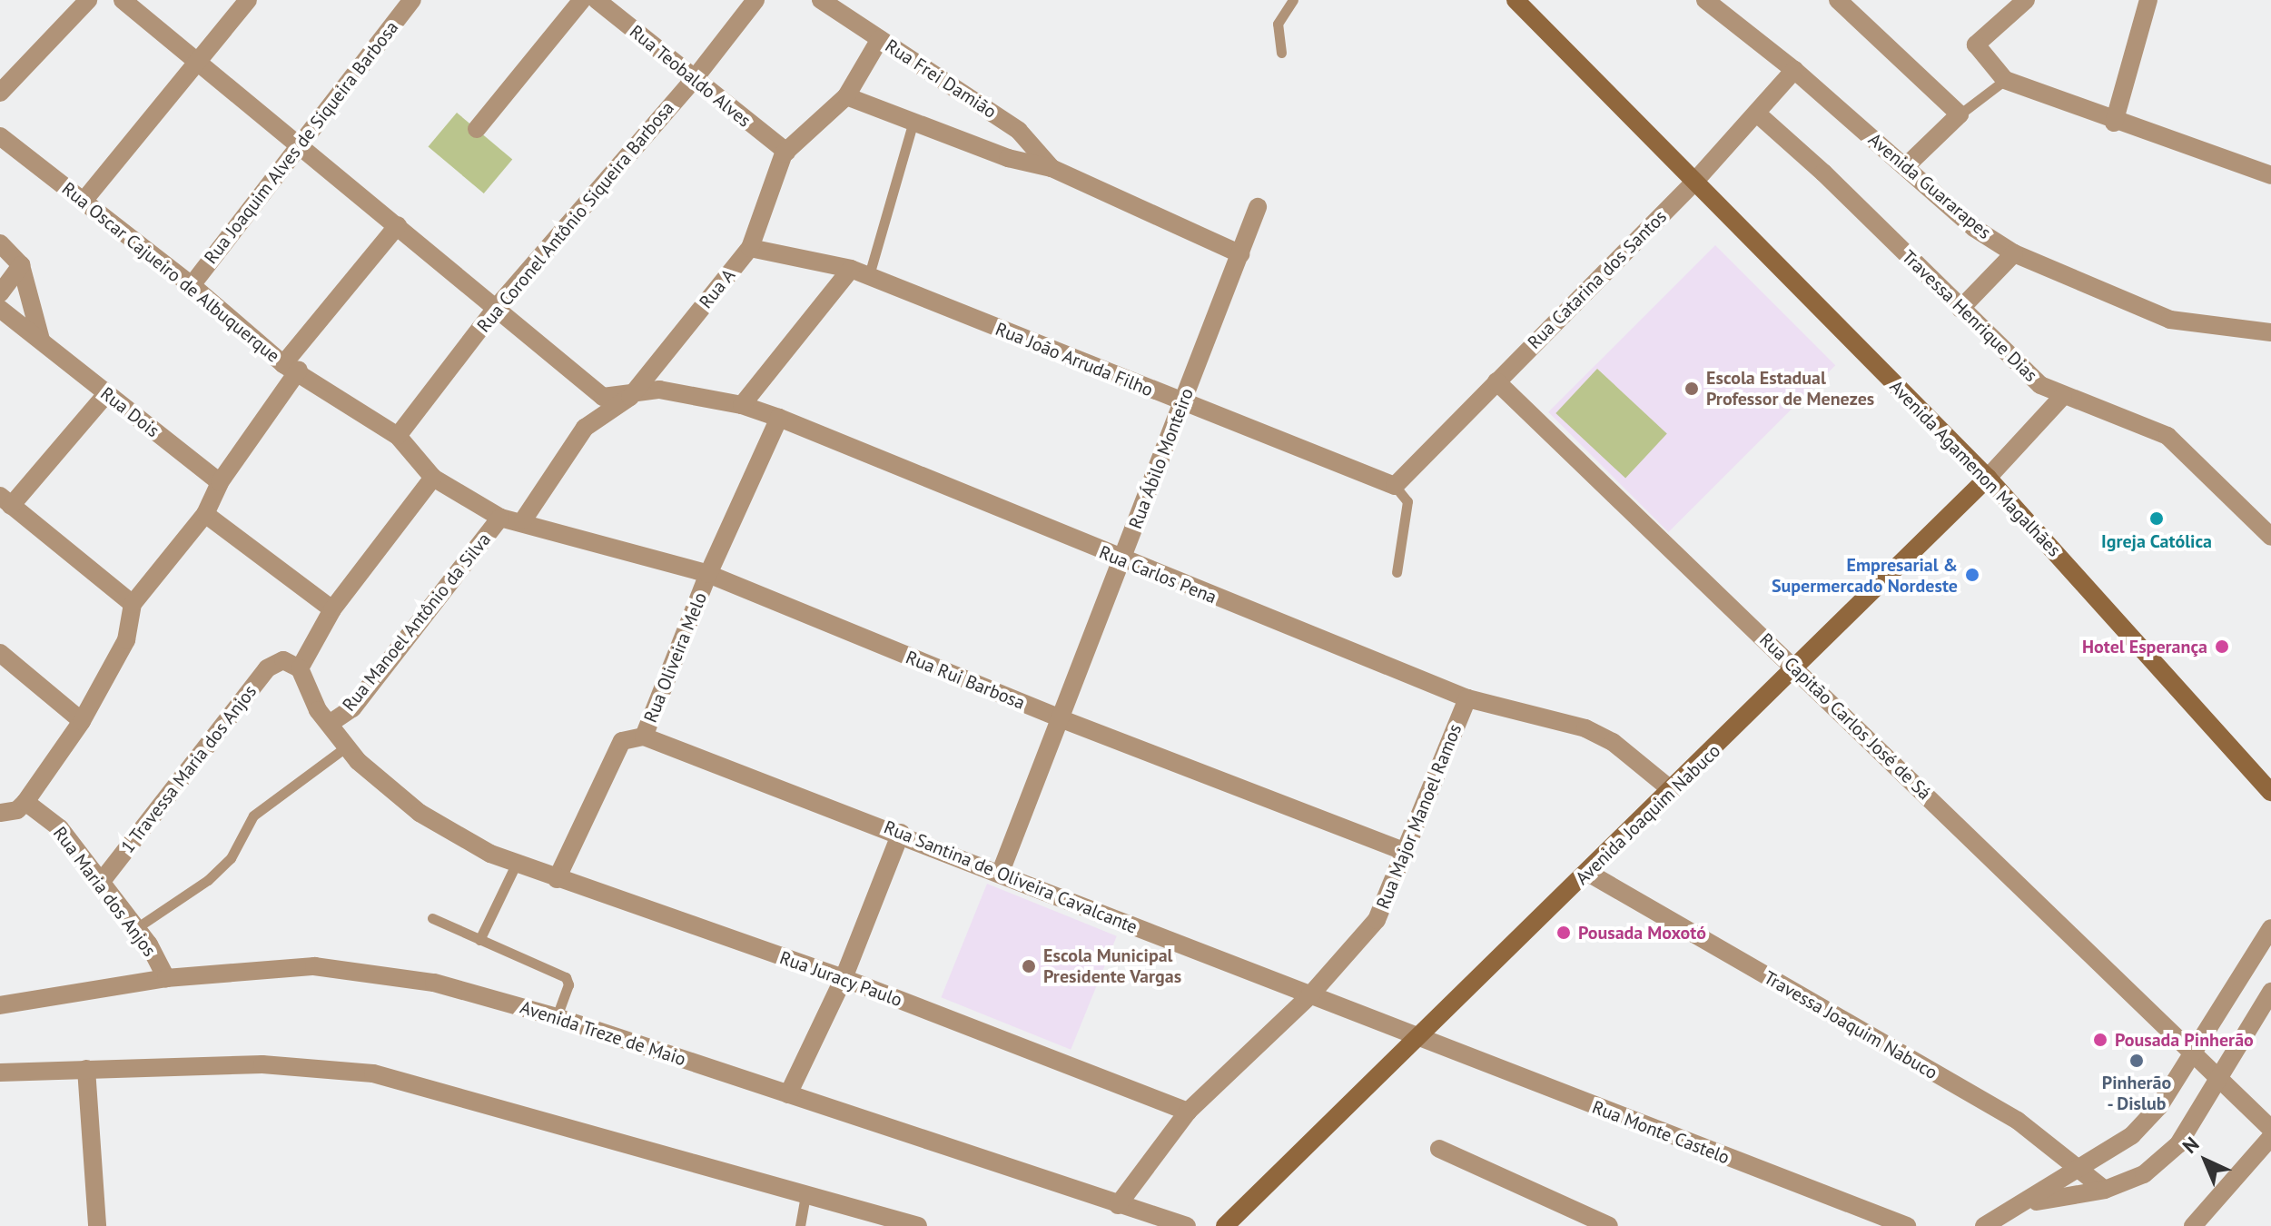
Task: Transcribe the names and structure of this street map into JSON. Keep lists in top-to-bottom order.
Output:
{
  "streets": {
    "main road": ["Avenida Agamenon Magalhães", "Avenida Joaquim Nabuco"],
    "street": [
      "Rua Teobaldo Alves",
      "Rua Frei Damião",
      "Rua Joaquim Alves de Siqueira Barbosa",
      "Avenida Guararapes",
      "Rua Coronel Antônio Siqueira Barbosa",
      "Rua Oscar Cajueiro de Albuquerque",
      "Rua Catarina dos Santos",
      "Rua A",
      "Travessa Henrique Dias",
      "Rua João Arruda Filho",
      "Rua Dois",
      "Rua Ábilo Monteiro",
      "Rua Carlos Pena",
      "Rua Manoel Antônio da Silva",
      "Rua Oliveira Melo",
      "Rua Rui Barbosa",
      "Rua Capitão Carlos José de Sá",
      "1 Travessa Maria dos Anjos",
      "Rua Major Manoel Ramos",
      "Rua Santina de Oliveira Cavalcante",
      "Rua Maria dos Anjos",
      "Rua Juracy Paulo",
      "Travessa Joaquim Nabuco",
      "Avenida Treze de Maio",
      "Rua Monte Castelo"
    ]
  },
  "crossings": [
    ["Rua Teobaldo Alves", "Rua Coronel Antônio Siqueira Barbosa"],
    ["Rua Teobaldo Alves", "Rua A"],
    ["Rua Frei Damião", "Rua A"],
    ["Rua Frei Damião", "Rua Ábilo Monteiro"],
    ["Rua Joaquim Alves de Siqueira Barbosa", "Rua Oscar Cajueiro de Albuquerque"],
    ["Avenida Guararapes", "Rua Catarina dos Santos"],
    ["Rua Coronel Antônio Siqueira Barbosa", "Rua Oscar Cajueiro de Albuquerque"],
    ["Rua Oscar Cajueiro de Albuquerque", "Rua A"],
    ["Rua Oscar Cajueiro de Albuquerque", "Rua Manoel Antônio da Silva"],
    ["Rua Oscar Cajueiro de Albuquerque", "Rua Rui Barbosa"],
    ["Rua Catarina dos Santos", "Travessa Henrique Dias"],
    ["Rua Catarina dos Santos", "Rua João Arruda Filho"],
    ["Rua Catarina dos Santos", "Avenida Agamenon Magalhães"],
    ["Rua Catarina dos Santos", "Rua Capitão Carlos José de Sá"],
    ["Rua A", "Rua João Arruda Filho"],
    ["Rua A", "Rua Carlos Pena"],
    ["Rua A", "Rua Rui Barbosa"],
    ["Travessa Henrique Dias", "Avenida Joaquim Nabuco"],
    ["Rua João Arruda Filho", "Rua Ábilo Monteiro"],
    ["Rua Ábilo Monteiro", "Rua Carlos Pena"],
    ["Rua Ábilo Monteiro", "Rua Rui Barbosa"],
    ["Rua Ábilo Monteiro", "Rua Santina de Oliveira Cavalcante"],
    ["Avenida Agamenon Magalhães", "Avenida Joaquim Nabuco"],
    ["Rua Carlos Pena", "Rua Oliveira Melo"],
    ["Rua Carlos Pena", "Avenida Joaquim Nabuco"],
    ["Rua Carlos Pena", "Rua Major Manoel Ramos"],
    ["Rua Manoel Antônio da Silva", "Rua Juracy Paulo"],
    ["Rua Oliveira Melo", "Rua Rui Barbosa"],
    ["Rua Oliveira Melo", "Rua Santina de Oliveira Cavalcante"],
    ["Rua Oliveira Melo", "Rua Juracy Paulo"],
    ["Rua Rui Barbosa", "Rua Major Manoel Ramos"],
    ["Rua Capitão Carlos José de Sá", "Avenida Joaquim Nabuco"],
    ["1 Travessa Maria dos Anjos", "Rua Maria dos Anjos"],
    ["1 Travessa Maria dos Anjos", "Rua Juracy Paulo"],
    ["Avenida Joaquim Nabuco", "Rua Santina de Oliveira Cavalcante"],
    ["Avenida Joaquim Nabuco", "Travessa Joaquim Nabuco"],
    ["Avenida Joaquim Nabuco", "Rua Monte Castelo"],
    ["Rua Major Manoel Ramos", "Rua Santina de Oliveira Cavalcante"],
    ["Rua Major Manoel Ramos", "Rua Juracy Paulo"],
    ["Rua Major Manoel Ramos", "Avenida Treze de Maio"],
    ["Rua Santina de Oliveira Cavalcante", "Rua Monte Castelo"],
    ["Rua Maria dos Anjos", "Avenida Treze de Maio"]
  ],
  "places": [
    "Escola Estadual Professor de Menezes",
    "Igreja Católica",
    "Empresarial & Supermercado Nordeste",
    "Hotel Esperança",
    "Pousada Moxotó",
    "Escola Municipal Presidente Vargas",
    "Pousada Pinherão",
    "Pinherão - Dislub"
  ],
  "north": "top left"
}
